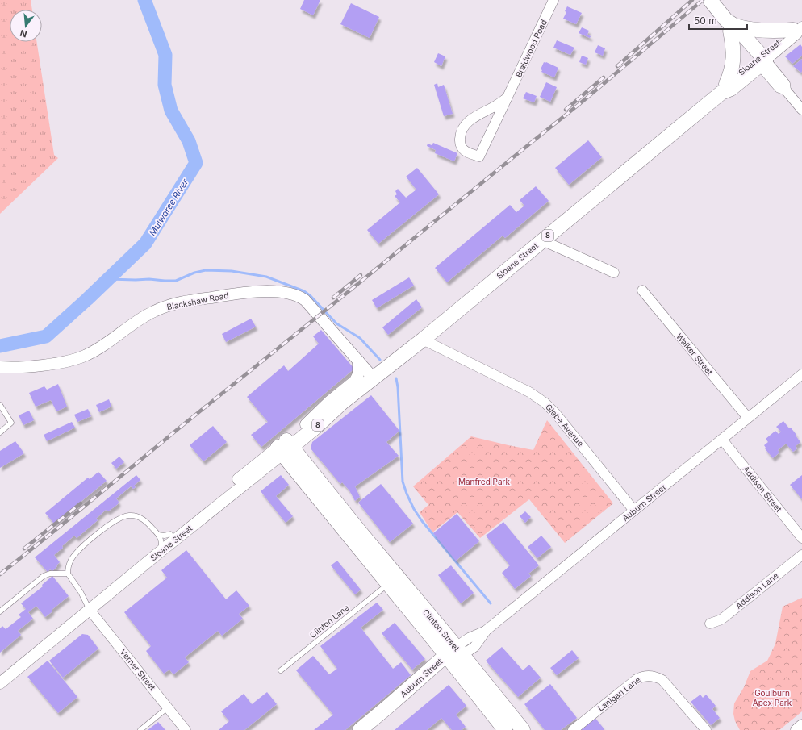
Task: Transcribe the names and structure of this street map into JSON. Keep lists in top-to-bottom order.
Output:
{
  "streets": {
    "main road": [
      "Sloane Street",
      "8",
      "Auburn Street",
      "Clinton Street"
    ],
    "street": [
      "Braidwood Road",
      "Blackshaw Road",
      "Walker Street",
      "Glebe Avenue",
      "Addison Street",
      "Addison Lane",
      "Verner Street",
      "Lanigan Lane"
    ],
    "lane": ["Clinton Lane"]
  },
  "crossings": [
    ["Sloane Street", "Blackshaw Road"],
    ["Sloane Street", "Glebe Avenue"],
    ["Sloane Street", "Clinton Street"],
    ["Sloane Street", "Verner Street"],
    ["Walker Street", "Auburn Street"],
    ["Glebe Avenue", "Auburn Street"],
    ["Addison Street", "Auburn Street"],
    ["Auburn Street", "Clinton Street"],
    ["Clinton Lane", "Clinton Street"]
  ],
  "water": ["Mulwaree River"],
  "parks": ["Manfred Park", "Goulburn Apex Park"],
  "scale_bar": "50 m",
  "north": "bottom"
}
